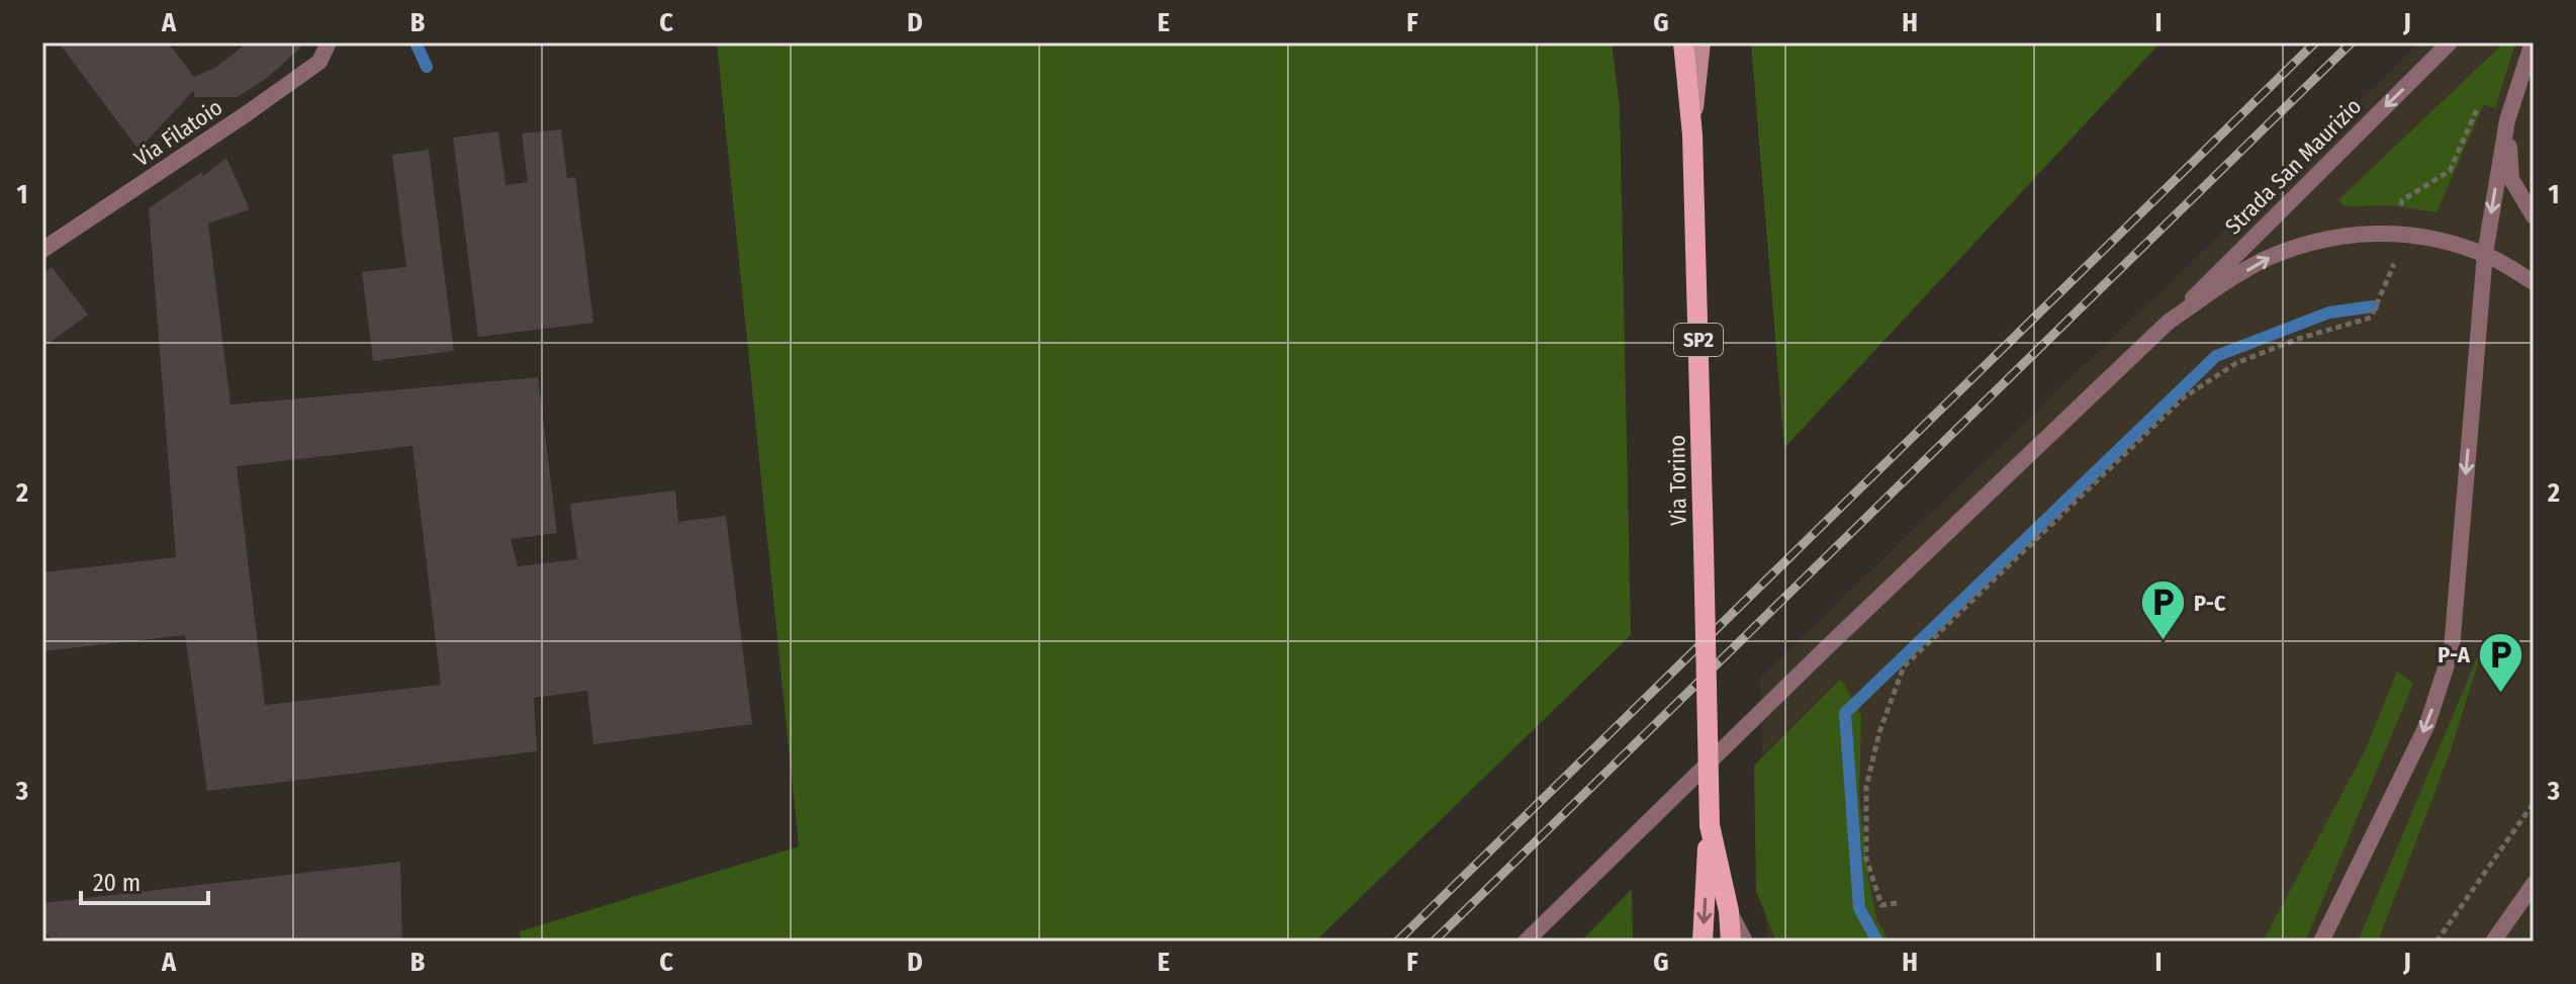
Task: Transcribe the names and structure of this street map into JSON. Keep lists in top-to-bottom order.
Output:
{
  "streets": {
    "main road": ["SP2", "Via Torino"],
    "street": ["Via Filatoio", "Strada San Maurizio"]
  },
  "crossings": [
    ["SP2", "Via Torino"]
  ],
  "places": {
    "parking": ["P-C", "P-A"]
  },
  "scale_bar": "20 m",
  "grid": {
    "columns": [
      "A",
      "B",
      "C",
      "D",
      "E",
      "F",
      "G",
      "H",
      "I",
      "J"
    ],
    "rows": ["1", "2", "3"]
  }
}
